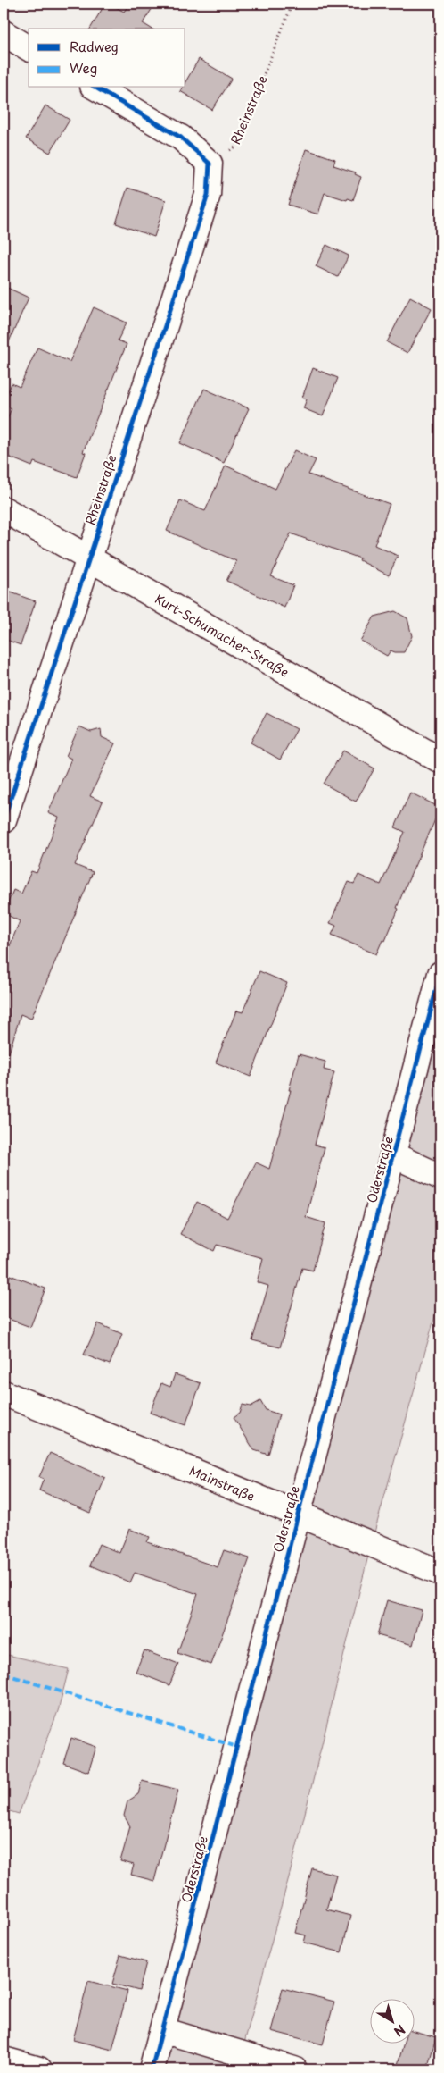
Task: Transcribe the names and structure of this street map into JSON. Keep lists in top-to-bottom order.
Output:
{
  "streets": {
    "street": [
      "Rheinstraße",
      "Kurt-Schumacher-Straße",
      "Oderstraße",
      "Mainstraße"
    ]
  },
  "crossings": [
    ["Rheinstraße", "Kurt-Schumacher-Straße"],
    ["Oderstraße", "Mainstraße"]
  ],
  "legend": ["Radweg", "Weg"],
  "north": "bottom right"
}
